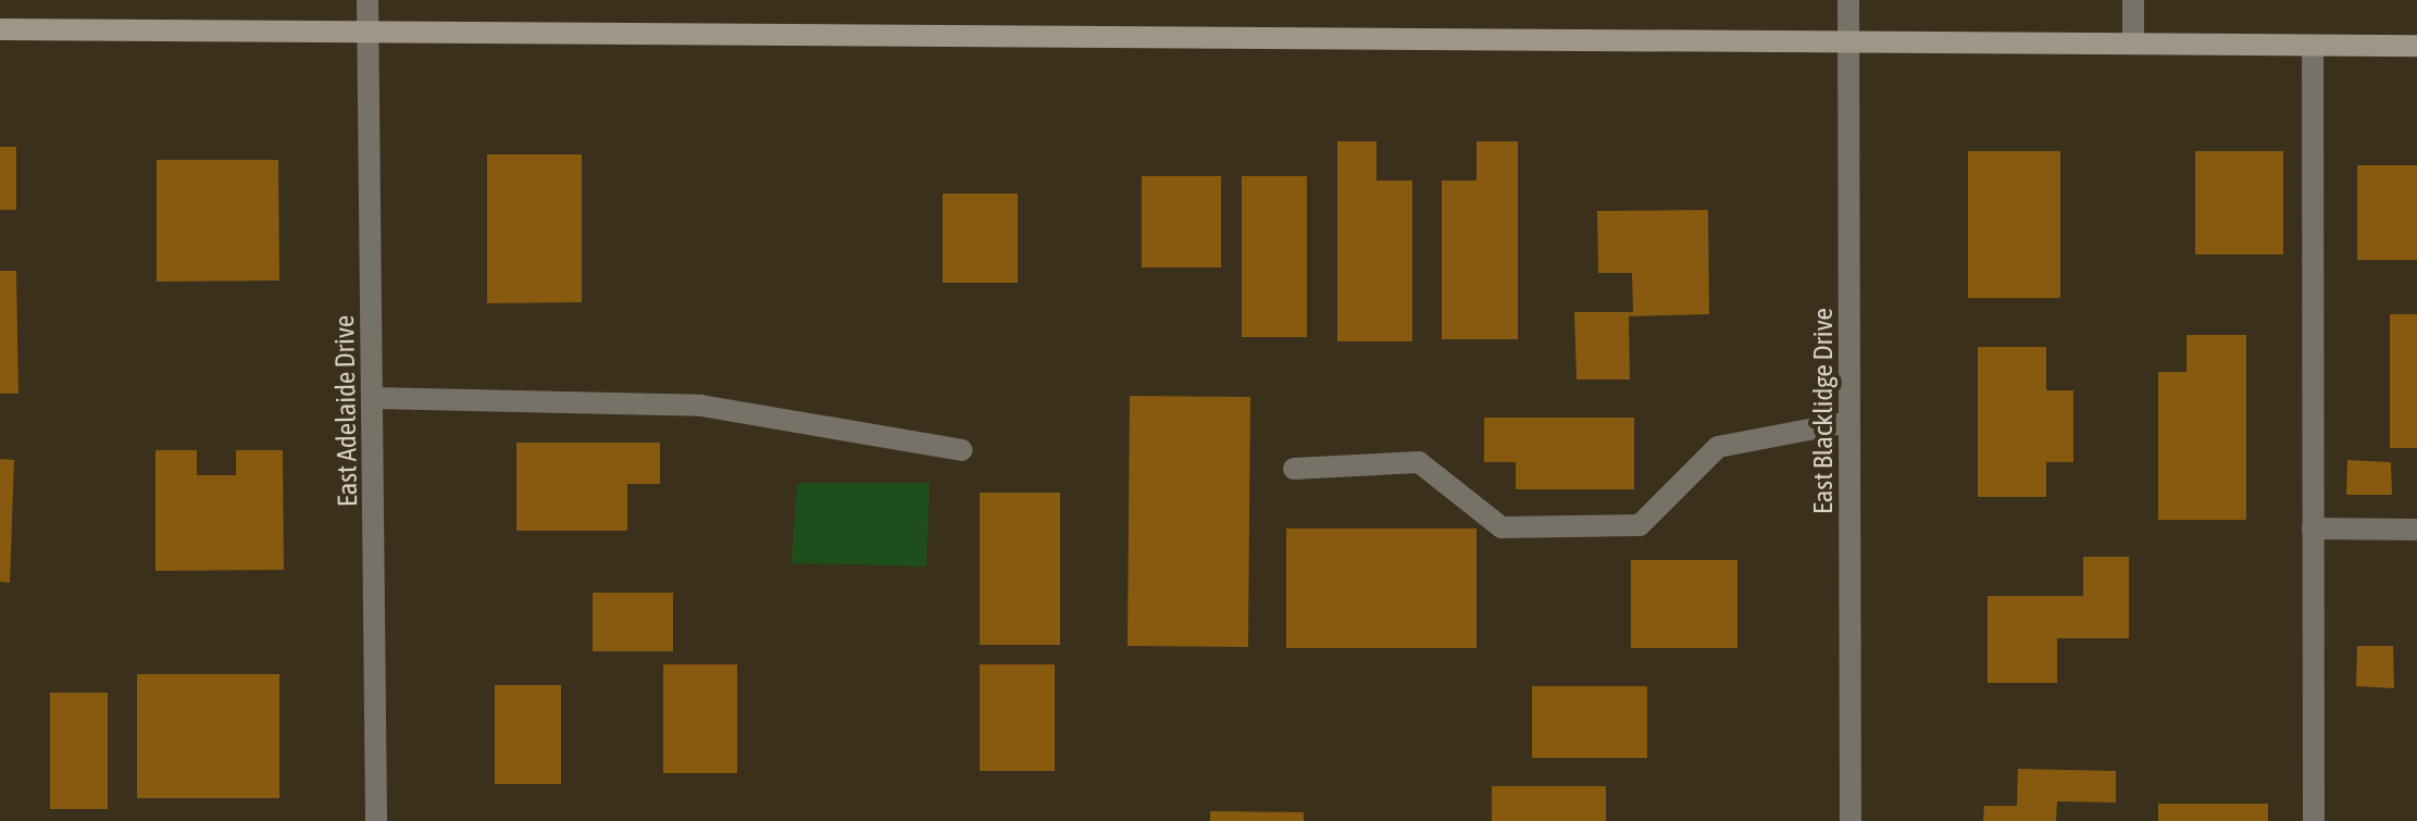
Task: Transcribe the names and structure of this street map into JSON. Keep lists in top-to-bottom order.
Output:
{
  "streets": {
    "street": ["East Adelaide Drive", "East Blacklidge Drive"]
  }
}
